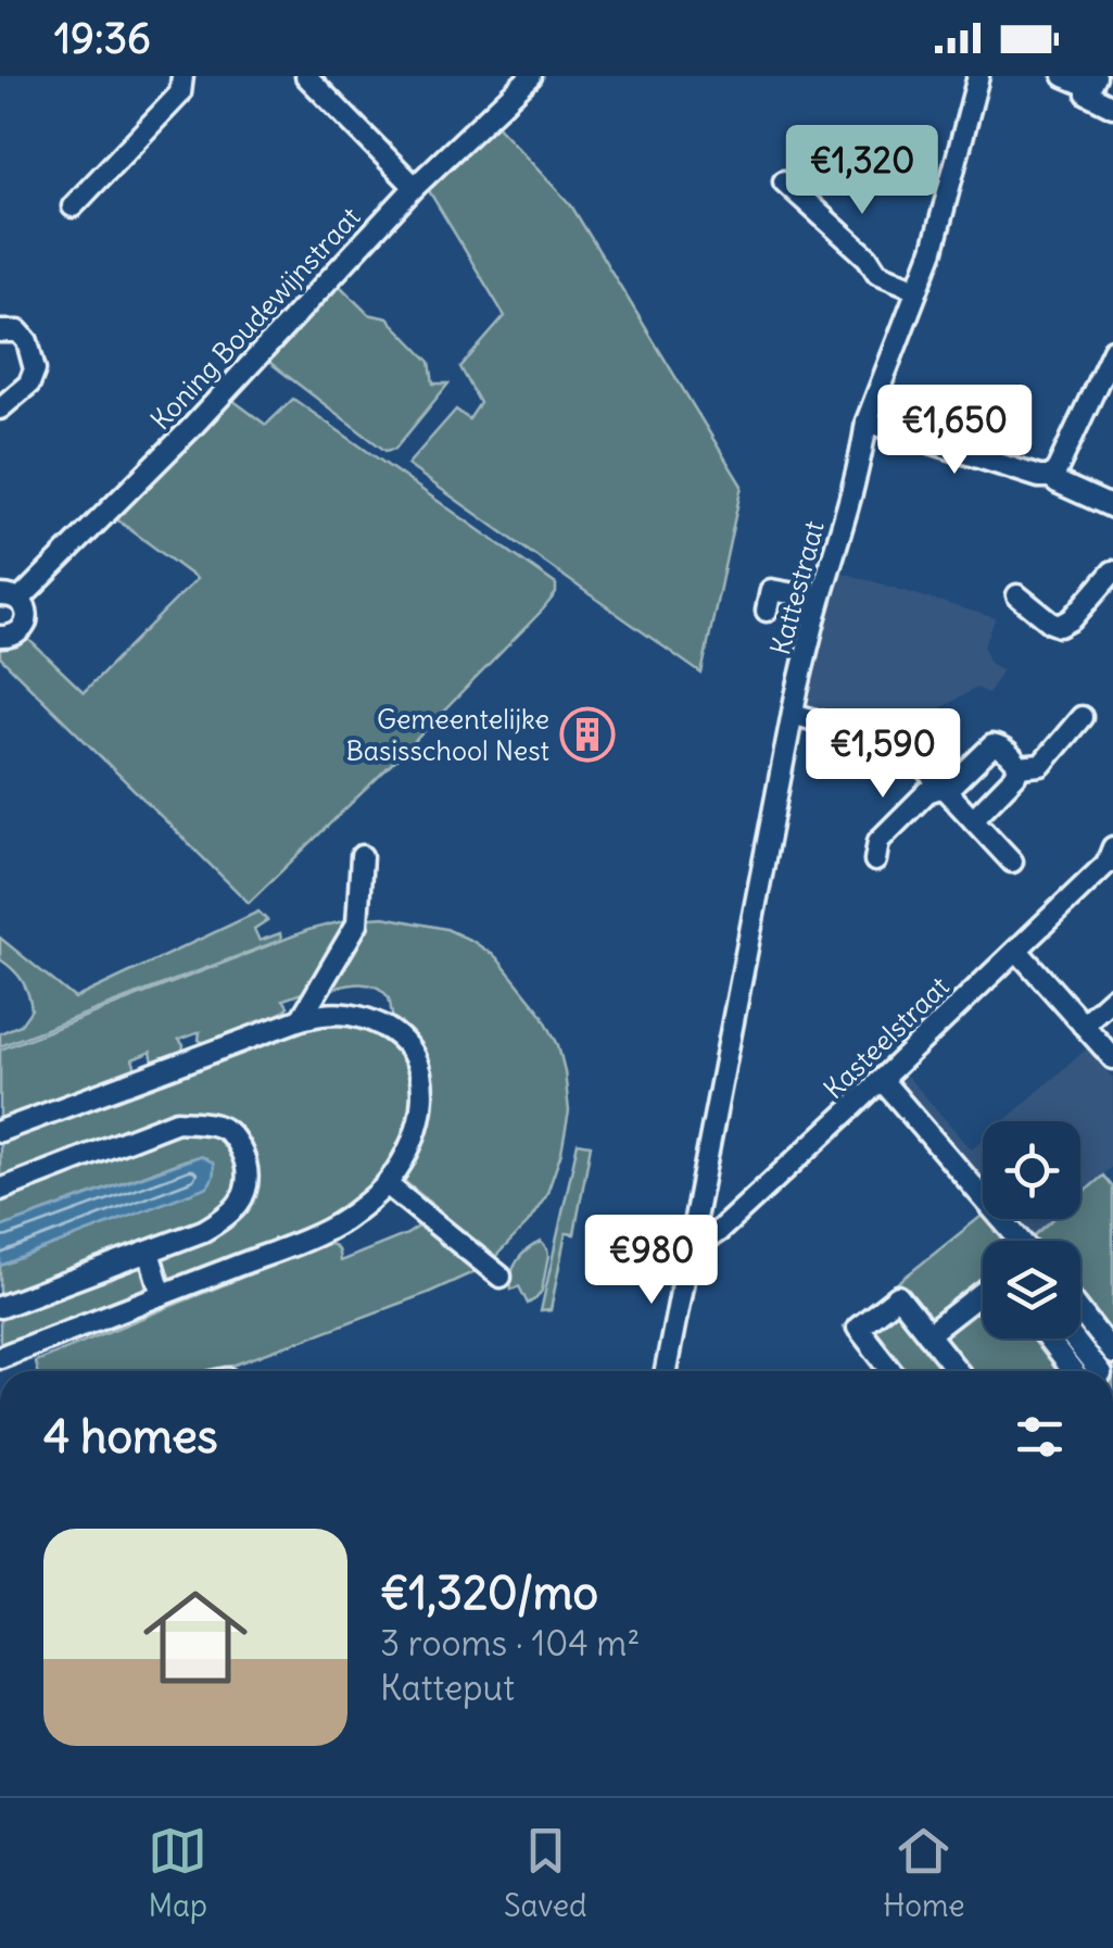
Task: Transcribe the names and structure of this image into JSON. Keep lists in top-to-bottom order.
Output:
{
  "streets": {
    "street": ["Koning Boudewijnstraat", "Kattestraat", "Kasteelstraat"]
  },
  "crossings": [
    ["Kattestraat", "Kasteelstraat"]
  ],
  "places": {
    "building": ["Gemeentelijke Basisschool Nest"]
  },
  "page": {
    "status": "19:36",
    "price": [
      "€1,320",
      "€1,650",
      "€1,590",
      "€980"
    ],
    "heading": "4 homes",
    "list": [
      {
        "name": "€1,320/mo",
        "note": "3 rooms · 104 m² · Katteput"
      }
    ],
    "tabs": ["Map", "Saved", "Home"]
  }
}
